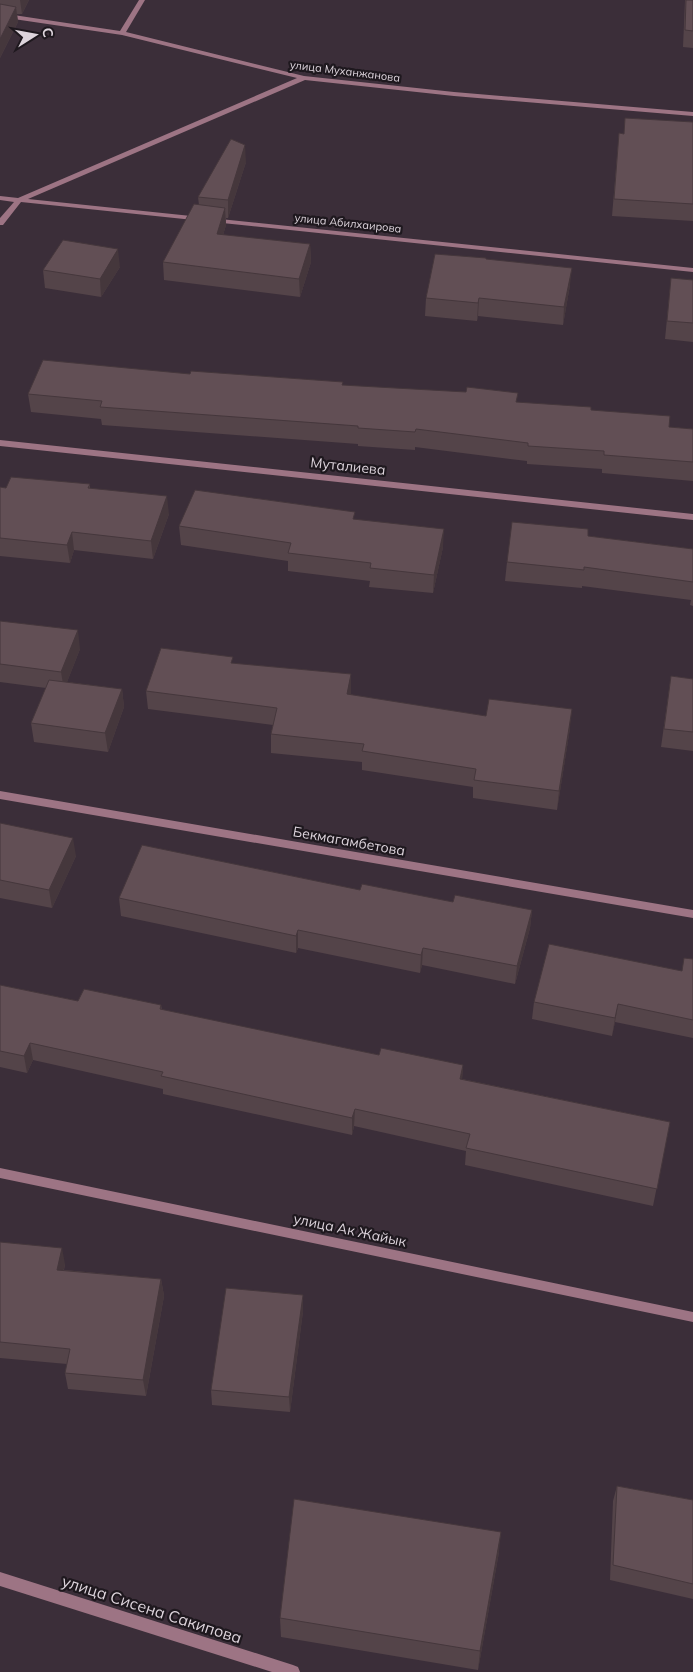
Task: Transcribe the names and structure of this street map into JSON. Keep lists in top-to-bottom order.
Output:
{
  "streets": {
    "street": [
      "улица Муханжанова",
      "улица Абилхаирова",
      "Муталиева",
      "Бекмагамбетова",
      "улица Ак Жайык",
      "улица Сисена Сакипова"
    ]
  },
  "north": "right"
}
